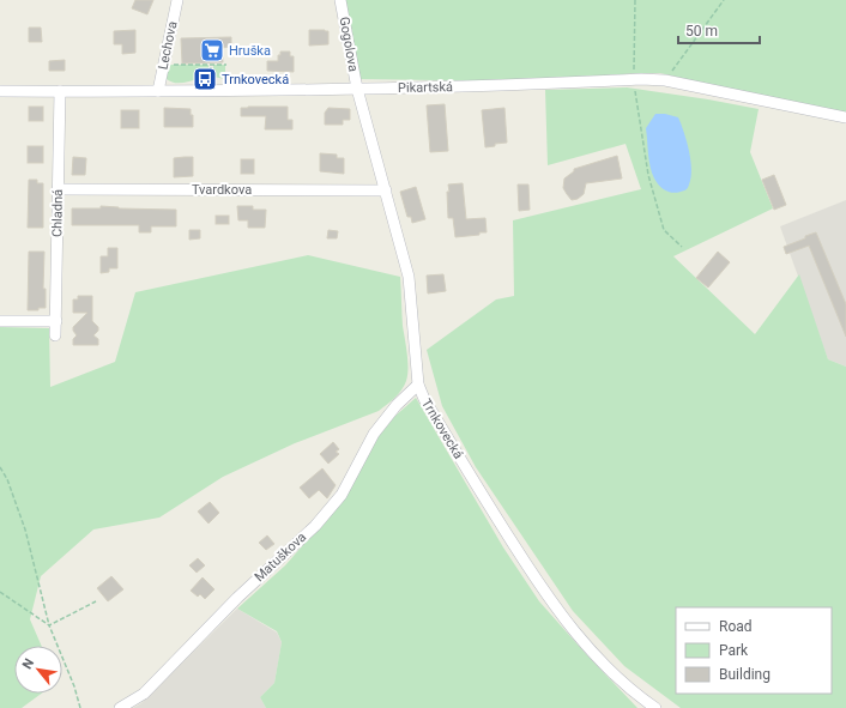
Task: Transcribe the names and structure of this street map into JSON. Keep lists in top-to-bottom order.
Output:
{
  "streets": {
    "street": [
      "Gogolova",
      "Lechova",
      "Pikartská",
      "Tvardkova",
      "Chladná",
      "Trnkovecká",
      "Matuškova"
    ]
  },
  "crossings": [
    ["Gogolova", "Pikartská"],
    ["Gogolova", "Trnkovecká"],
    ["Lechova", "Pikartská"],
    ["Pikartská", "Chladná"],
    ["Pikartská", "Trnkovecká"],
    ["Tvardkova", "Chladná"],
    ["Tvardkova", "Trnkovecká"],
    ["Trnkovecká", "Matuškova"]
  ],
  "places": {
    "supermarket": ["Hruška"],
    "bus stop": ["Trnkovecká"]
  },
  "legend": ["Road", "Park", "Building"],
  "scale_bar": "50 m",
  "north": "top left"
}
